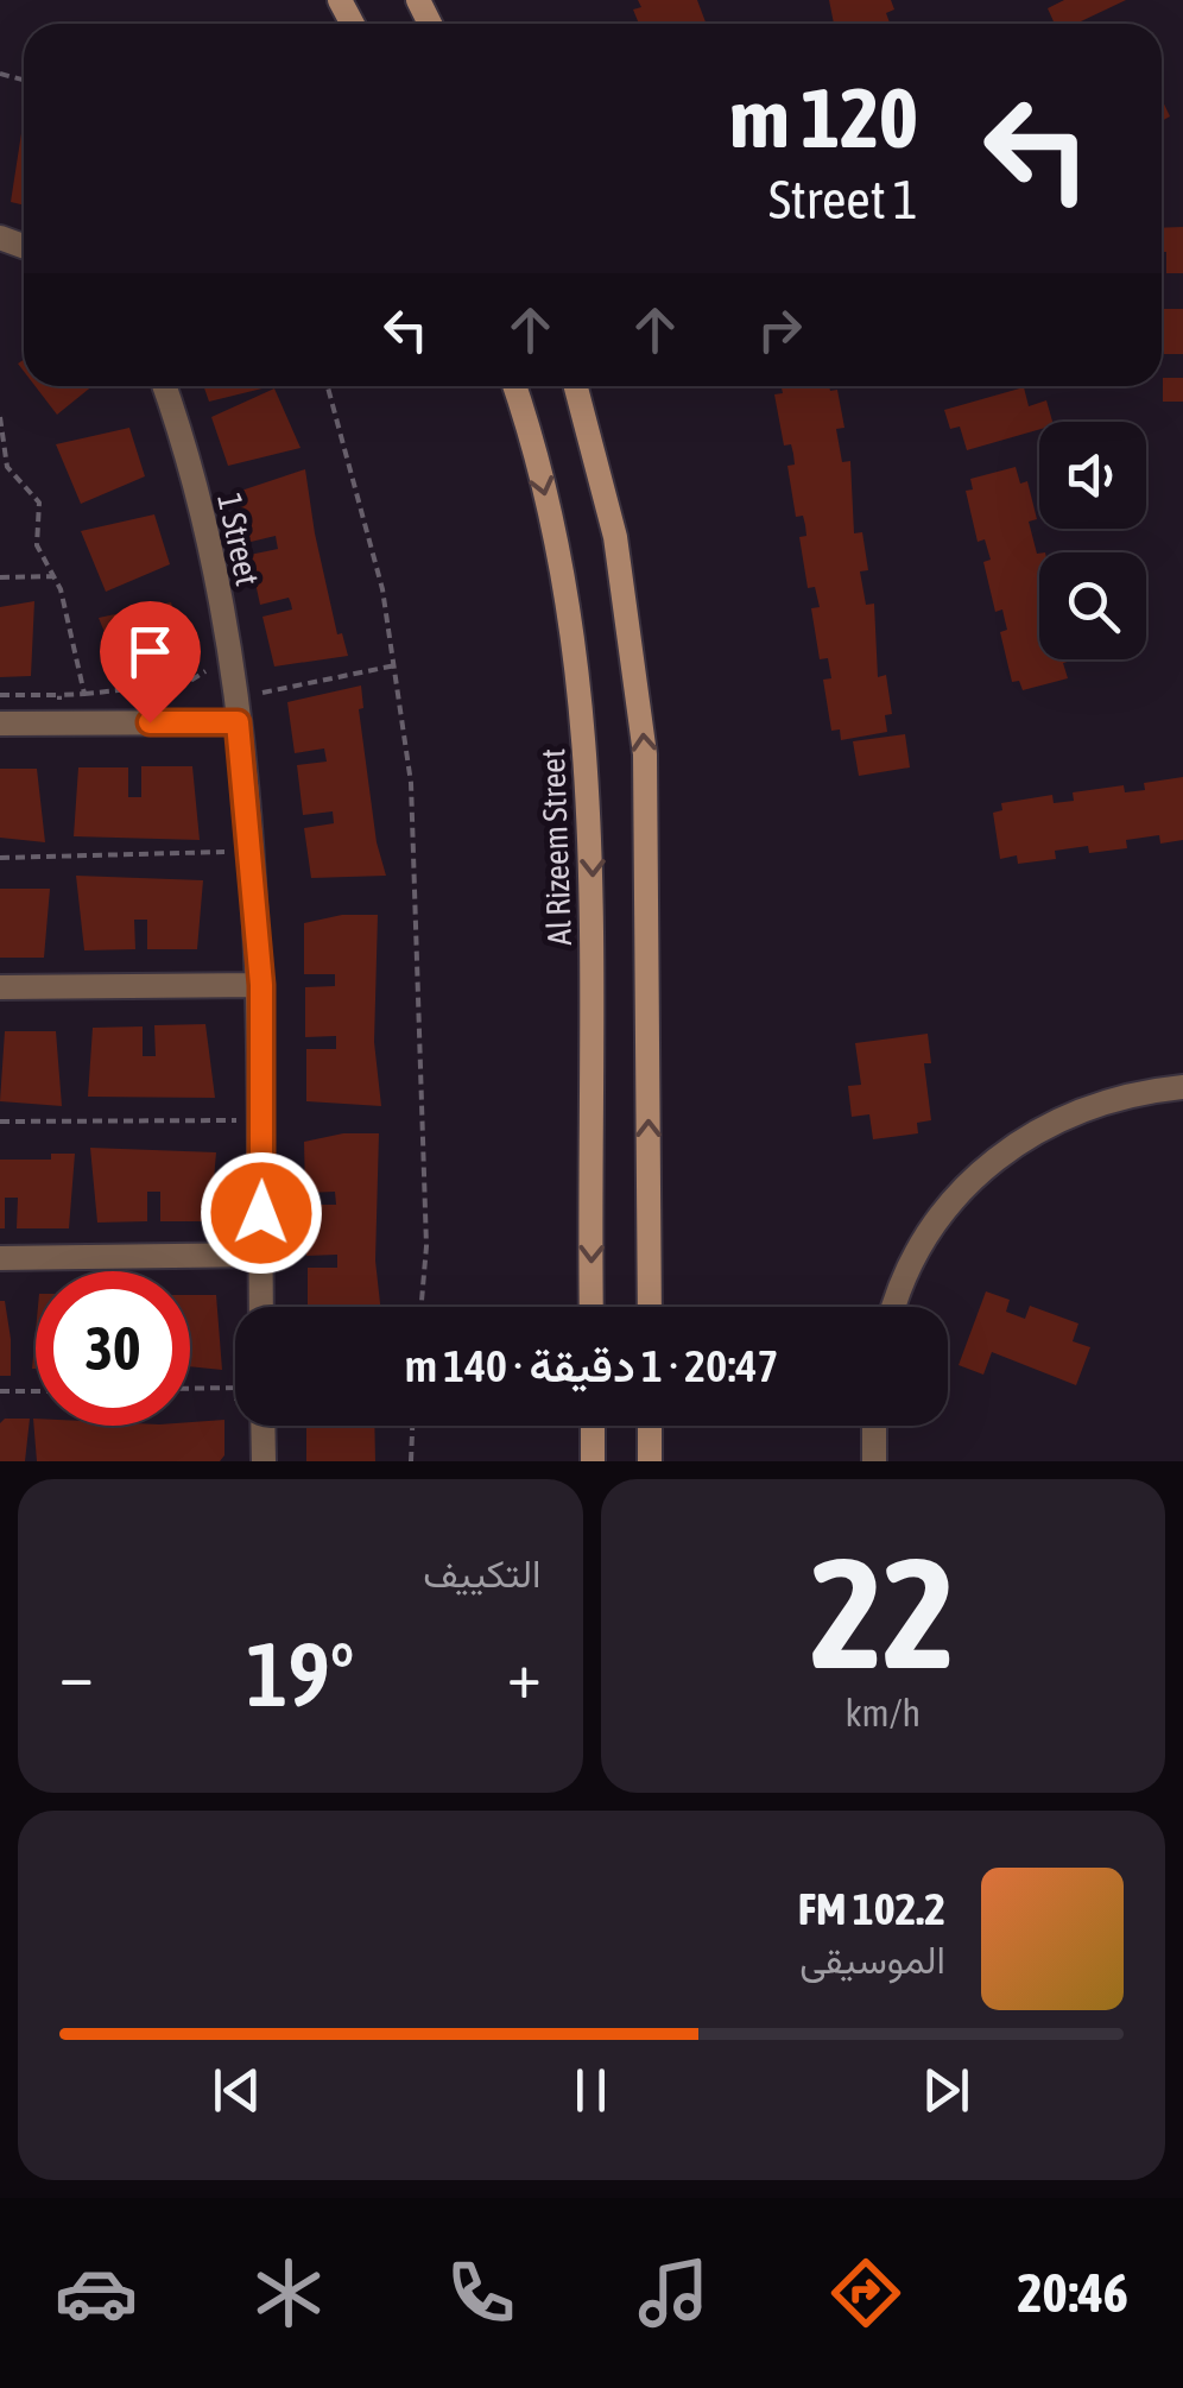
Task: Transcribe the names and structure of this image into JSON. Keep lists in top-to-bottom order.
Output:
{
  "streets": {
    "street": ["1 Street", "Al Rizeem Street"]
  },
  "page": {
    "turn": ["120 m", "1 Street"],
    "limit": "30",
    "trip": "20:47 · 1 دقيقة · 140 m",
    "tile": [
      ["22", "km/h"],
      "التكييف"
    ],
    "heat": ["−", "19°", "+"],
    "song": ["102.2 FM", "الموسيقى"],
    "tabs": "20:46"
  }
}
